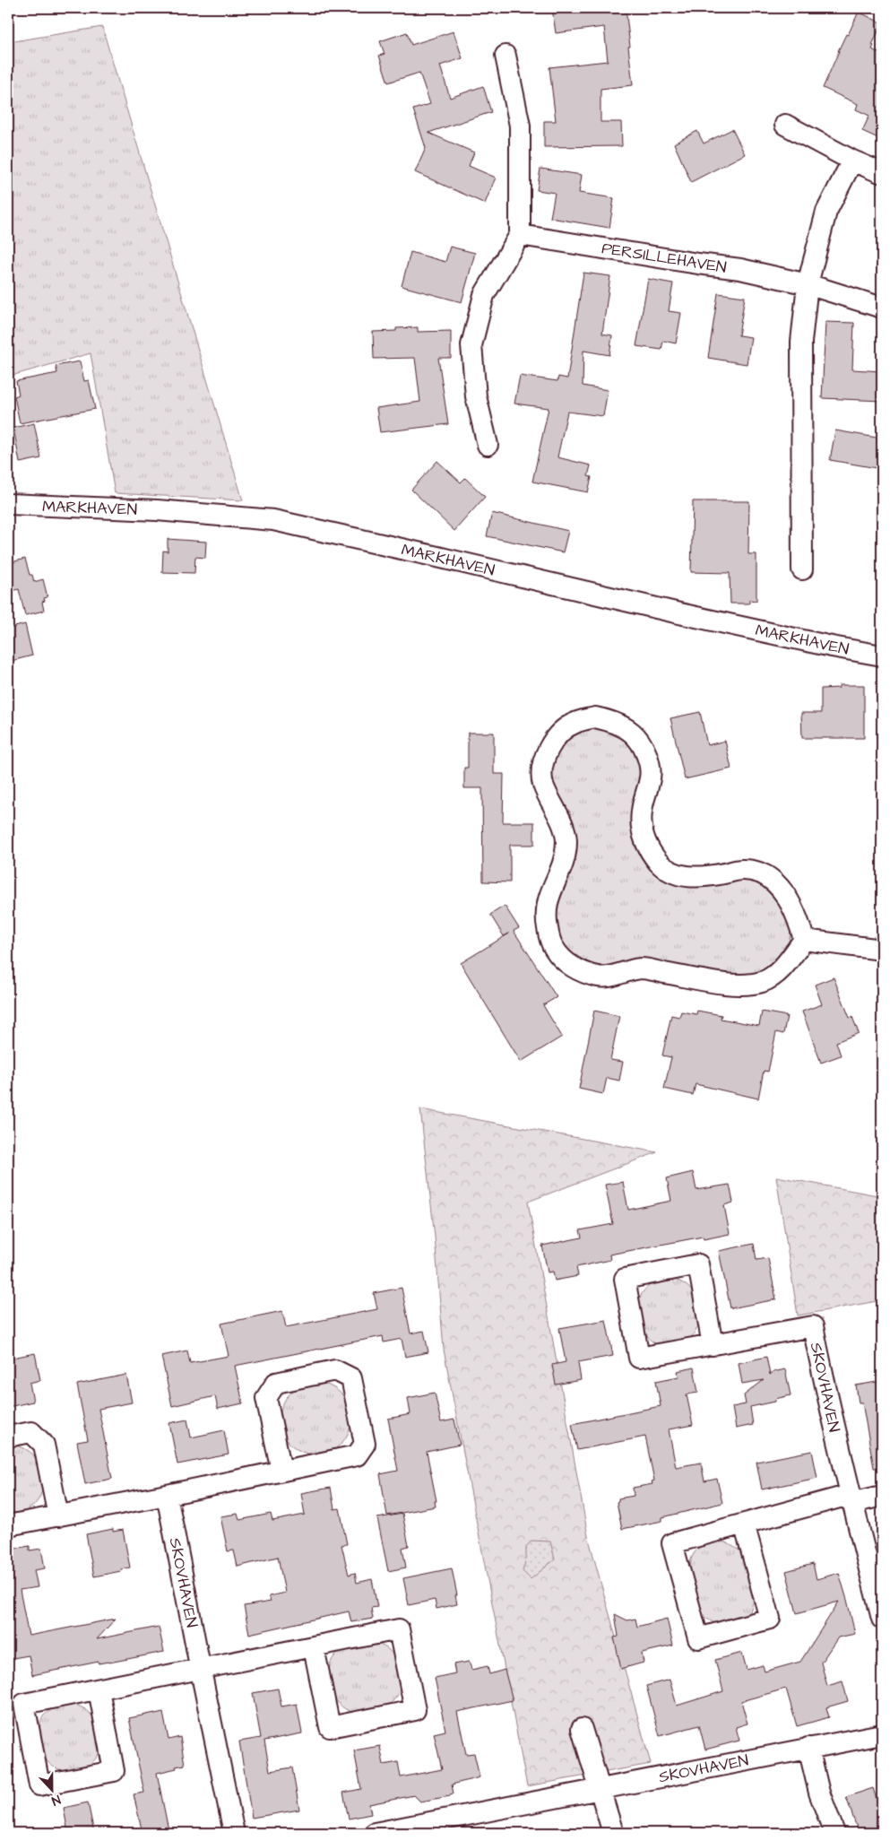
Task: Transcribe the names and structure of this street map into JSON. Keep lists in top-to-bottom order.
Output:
{
  "streets": {
    "street": ["PERSILLEHAVEN", "MARKHAVEN", "SKOVHAVEN"]
  },
  "north": "bottom"
}
